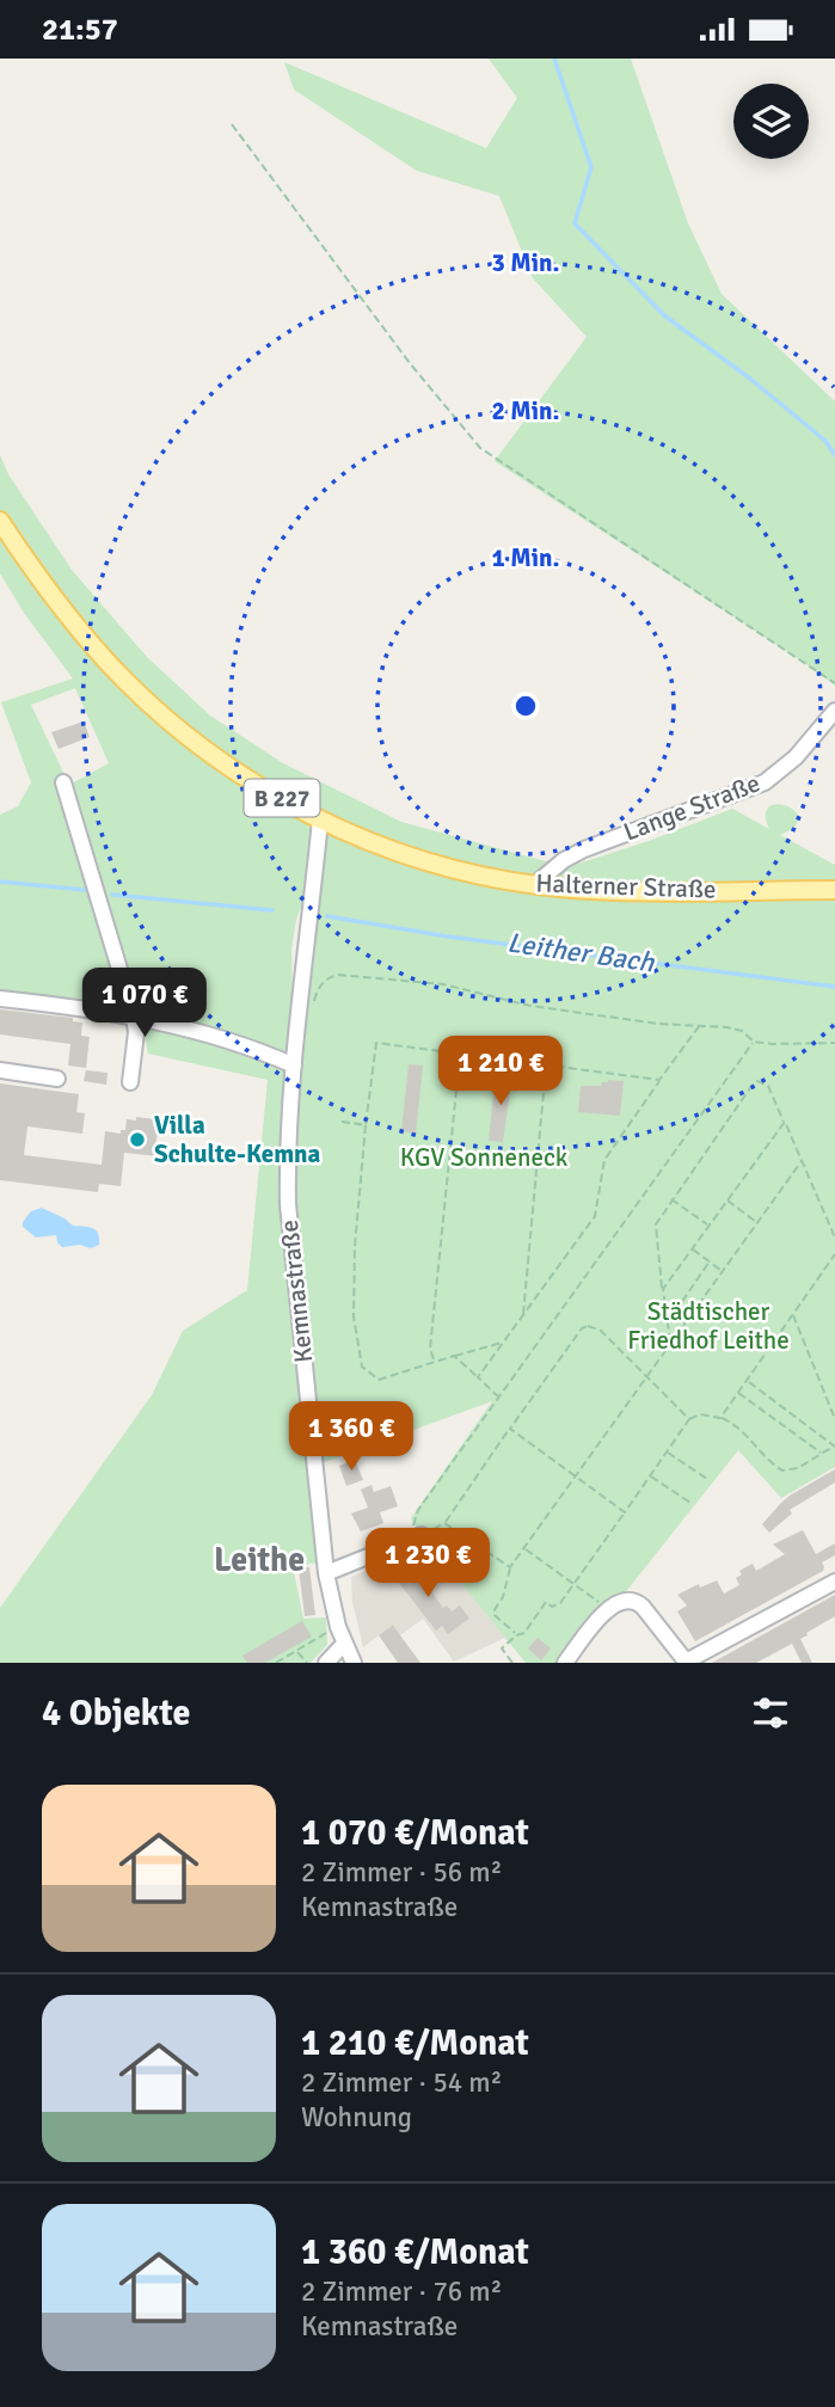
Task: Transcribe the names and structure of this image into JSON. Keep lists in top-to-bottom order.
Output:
{
  "streets": {
    "main road": ["B 227", "Halterner Straße"],
    "street": ["Lange Straße", "Kemnastraße"]
  },
  "crossings": [
    ["Lange Straße", "Halterner Straße"],
    ["Halterner Straße", "Kemnastraße"]
  ],
  "districts": ["Leithe"],
  "water": ["Leither Bach"],
  "parks": ["KGV Sonneneck", "Städtischer Friedhof Leithe"],
  "places": ["Villa Schulte-Kemna"],
  "page": {
    "status": "21:57",
    "price": [
      "1 070 €",
      "1 210 €",
      "1 360 €",
      "1 230 €"
    ],
    "heading": "4 Objekte",
    "list": [
      {
        "name": "1 070 €/Monat",
        "note": "2 Zimmer · 56 m² · Kemnastraße"
      },
      {
        "name": "1 210 €/Monat",
        "note": "2 Zimmer · 54 m² · Wohnung"
      },
      {
        "name": "1 360 €/Monat",
        "note": "2 Zimmer · 76 m² · Kemnastraße"
      }
    ]
  },
  "rings": ["3 Min.", "2 Min.", "1 Min."]
}
